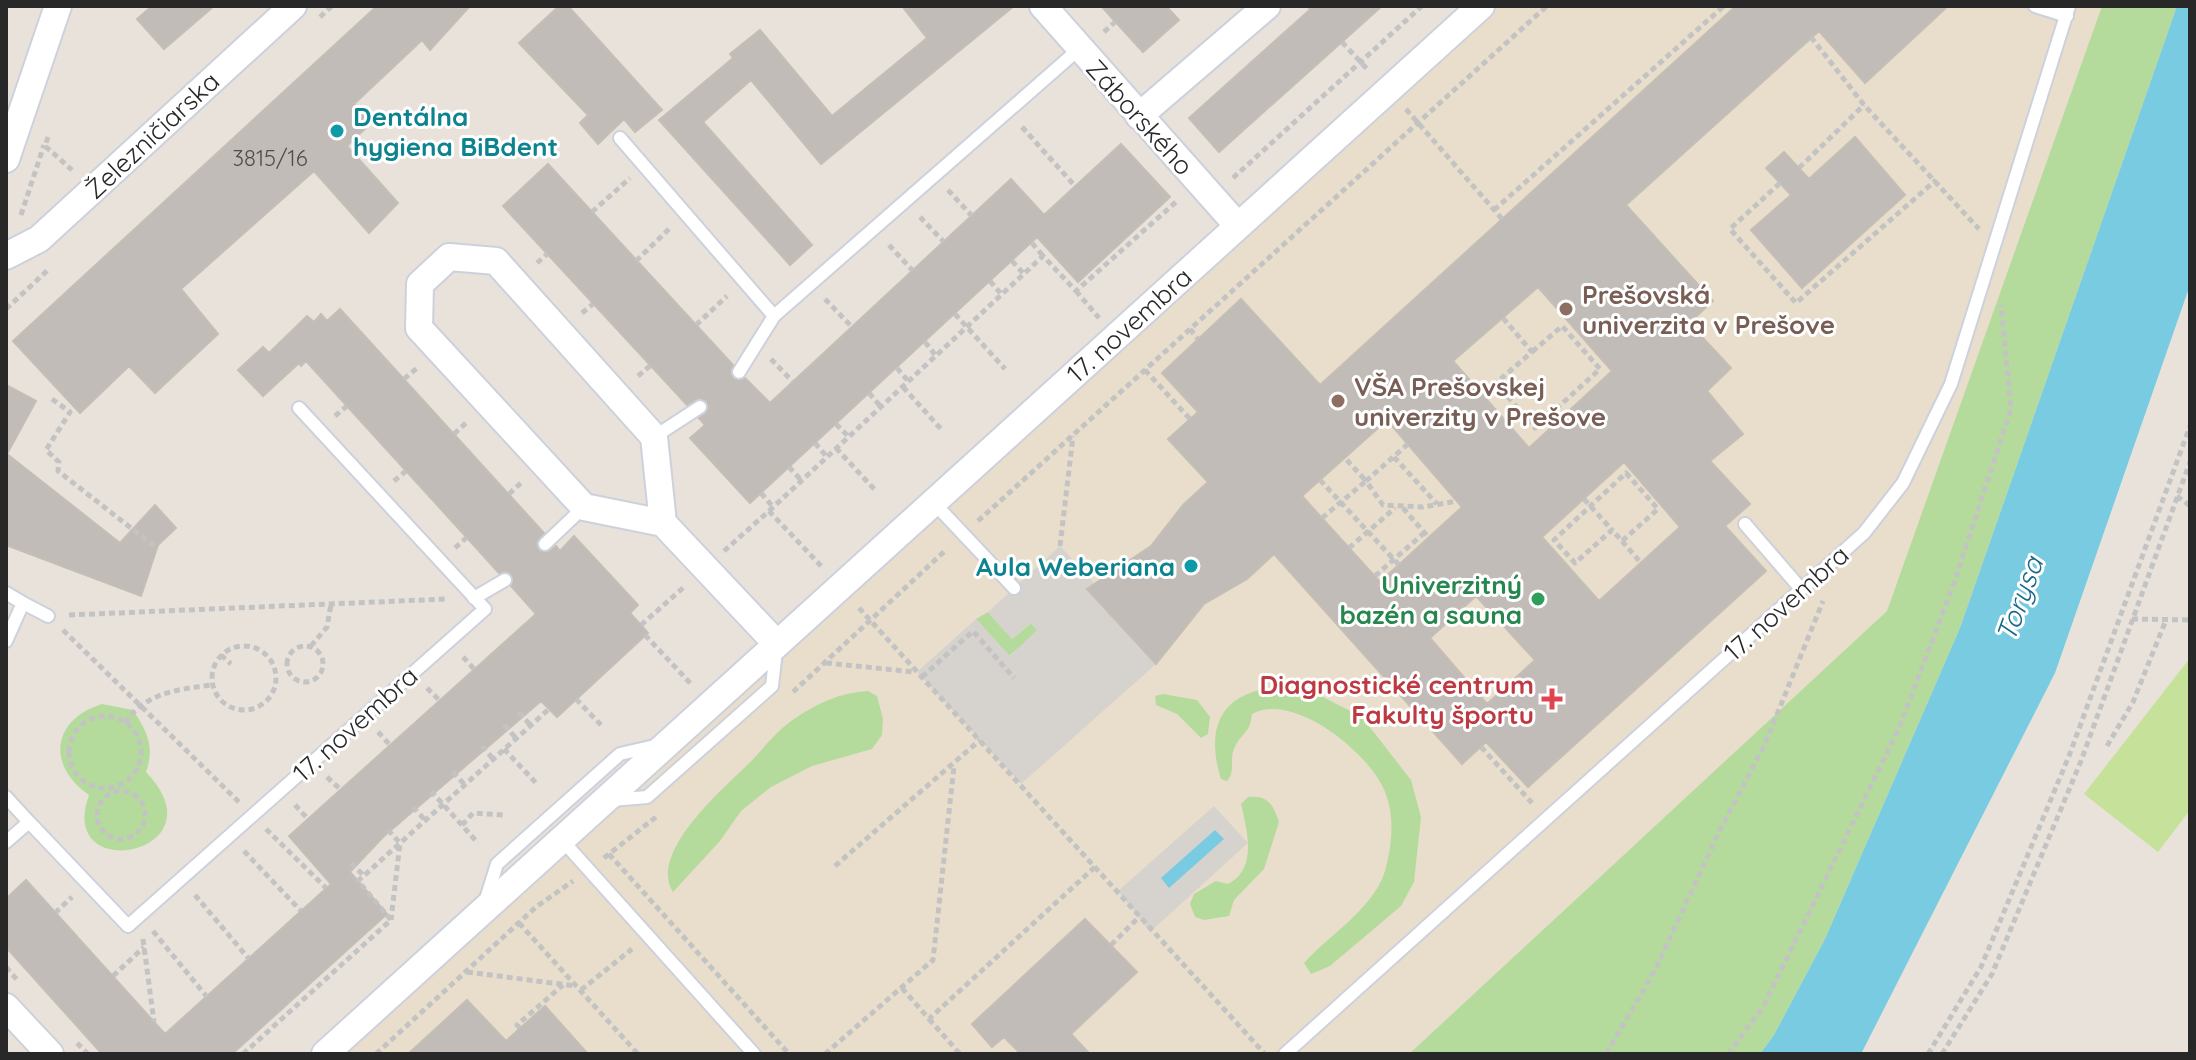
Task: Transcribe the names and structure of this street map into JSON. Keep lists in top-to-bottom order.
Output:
{
  "streets": {
    "street": ["Záborského", "Železničiarska", "17. novembra"]
  },
  "crossings": [
    ["Záborského", "17. novembra"]
  ],
  "water": ["Torysa"],
  "places": {
    "other": [
      "Dentálna hygiena BiBdent",
      "Prešovská univerzita v Prešove",
      "VŠA Prešovskej univerzity v Prešove",
      "Aula Weberiana",
      "Univerzitný bazén a sauna"
    ],
    "health": ["Diagnostické centrum Fakulty športu"]
  },
  "house_numbers": ["3815/16"]
}
